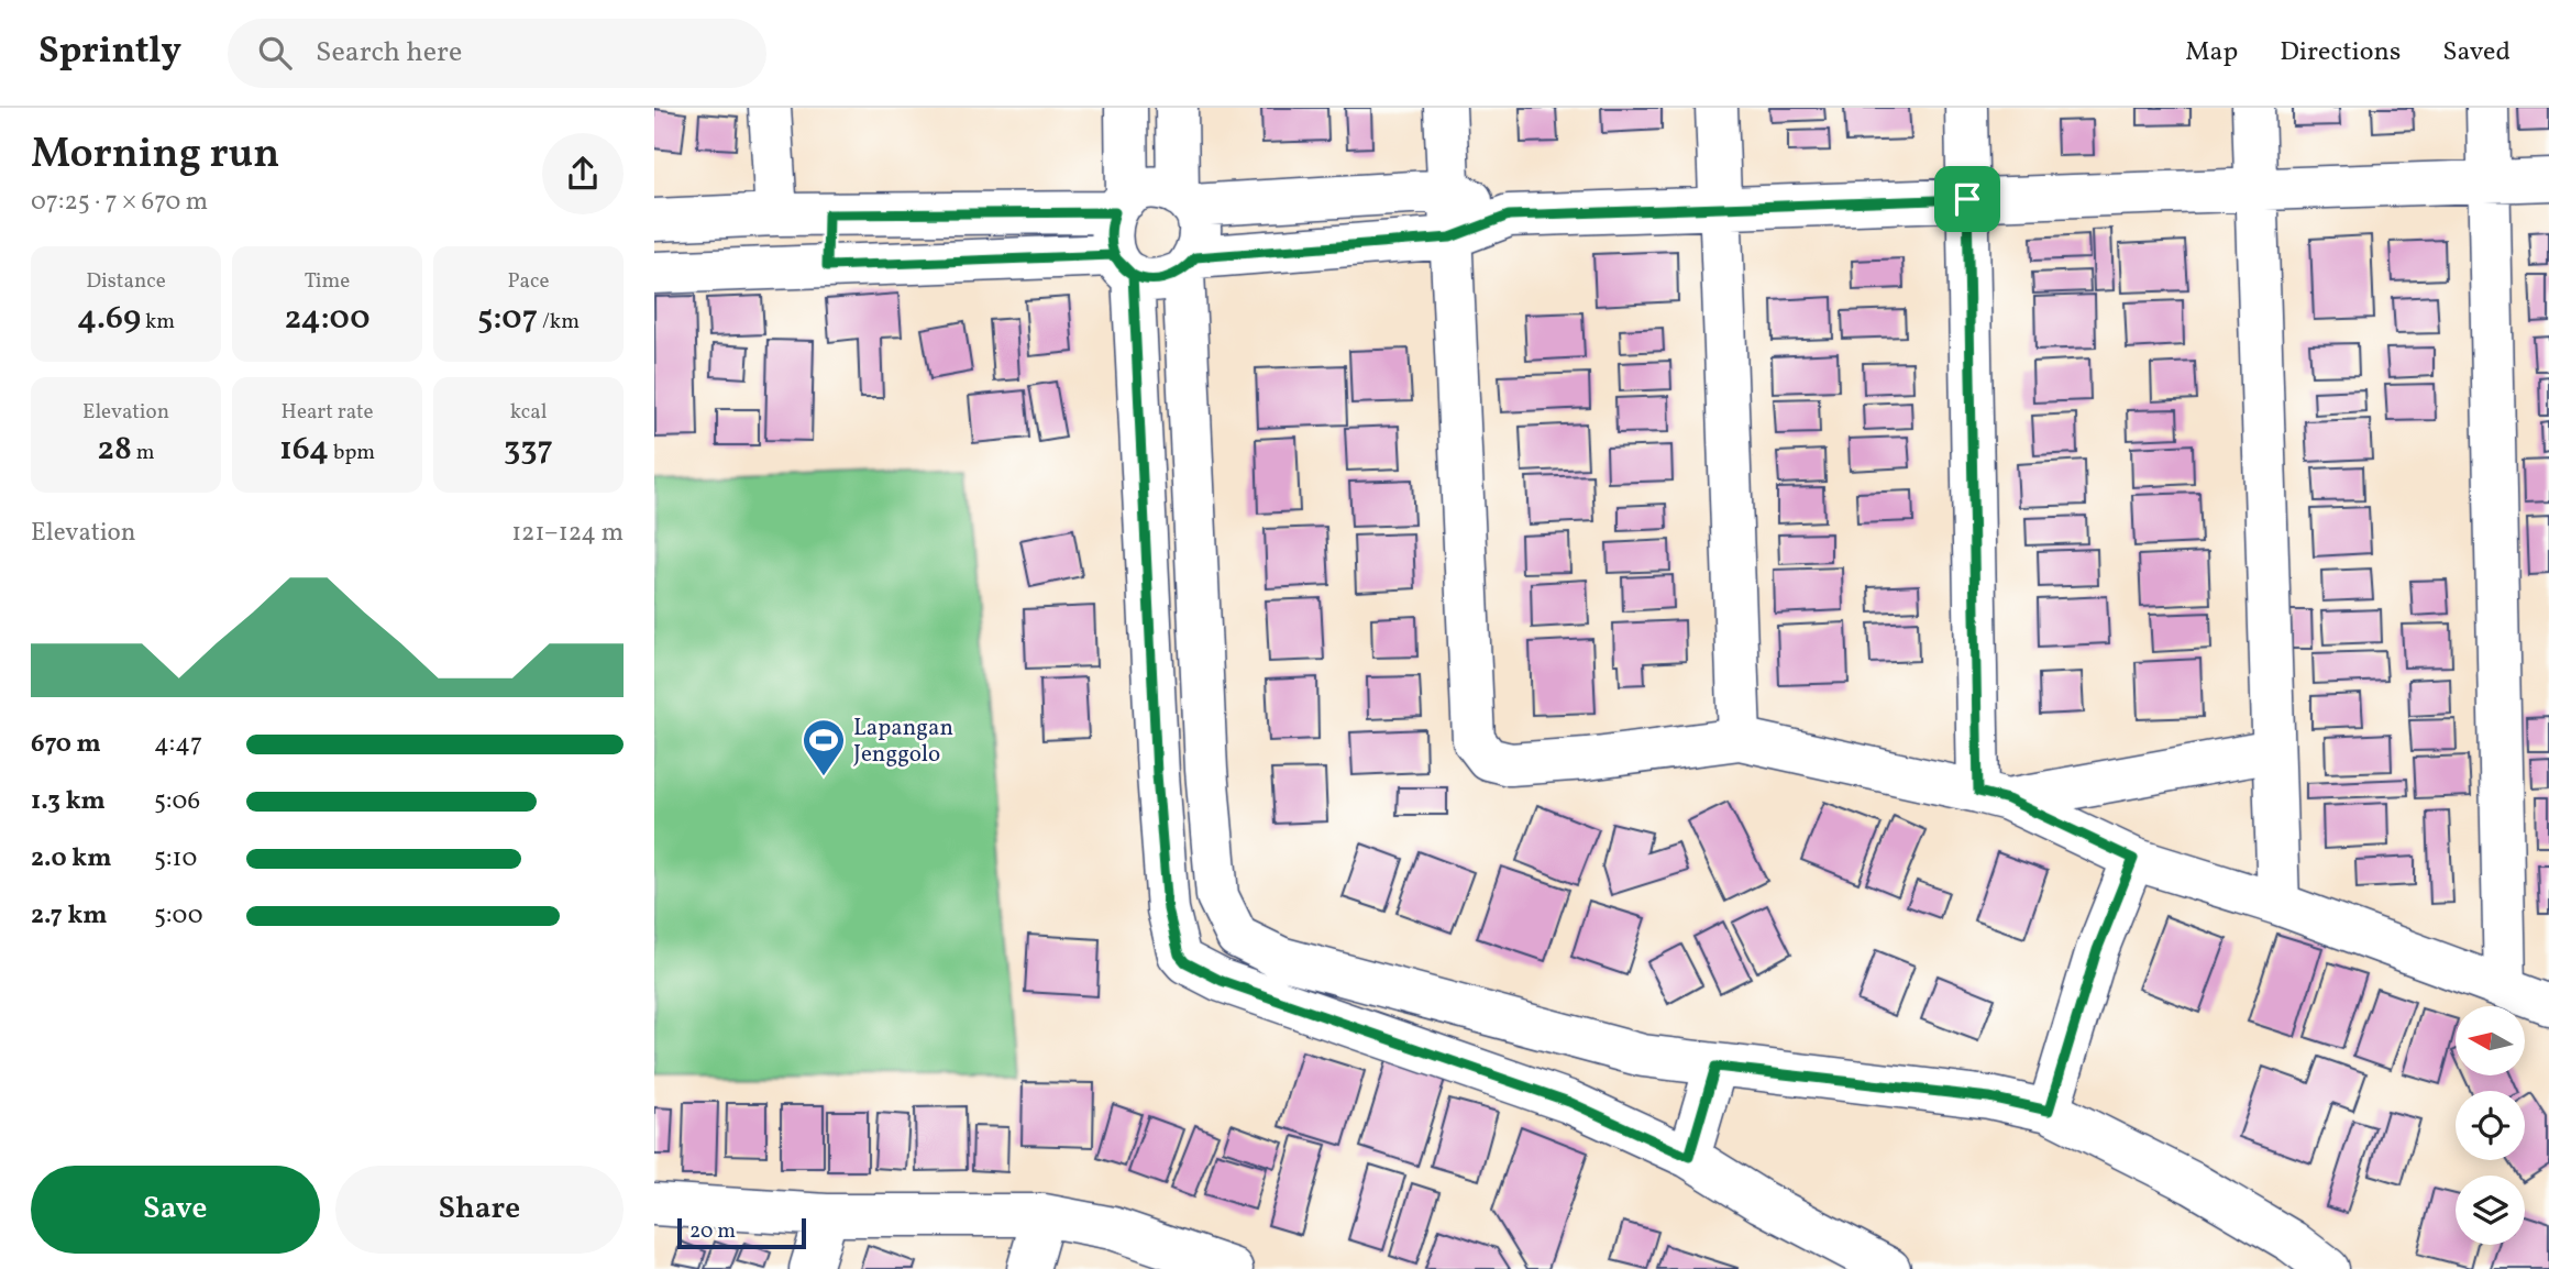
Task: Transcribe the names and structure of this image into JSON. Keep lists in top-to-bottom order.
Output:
{
  "places": {
    "sports": ["Lapangan Jenggolo"]
  },
  "scale_bar": "20 m",
  "north": "left",
  "page": {
    "header": "Sprintly",
    "search": "Search here",
    "nav": ["Map", "Directions", "Saved"],
    "heading": ["Morning run", "07:25 · 7 × 670 m"],
    "stats": [
      ["Distance", "4.69 km"],
      ["Time", "24:00"],
      ["Pace", "5:07 /km"],
      ["Elevation", "28 m"],
      ["Heart rate", "164 bpm"],
      ["kcal", "337"]
    ],
    "chart": ["Elevation", "121–124 m"],
    "list": [
      {
        "name": "670 m",
        "note": "4:47"
      },
      {
        "name": "1.3 km",
        "note": "5:06"
      },
      {
        "name": "2.0 km",
        "note": "5:10"
      },
      {
        "name": "2.7 km",
        "note": "5:00"
      }
    ],
    "buttons": ["Save", "Share"],
    "scale": "20 m"
  }
}
